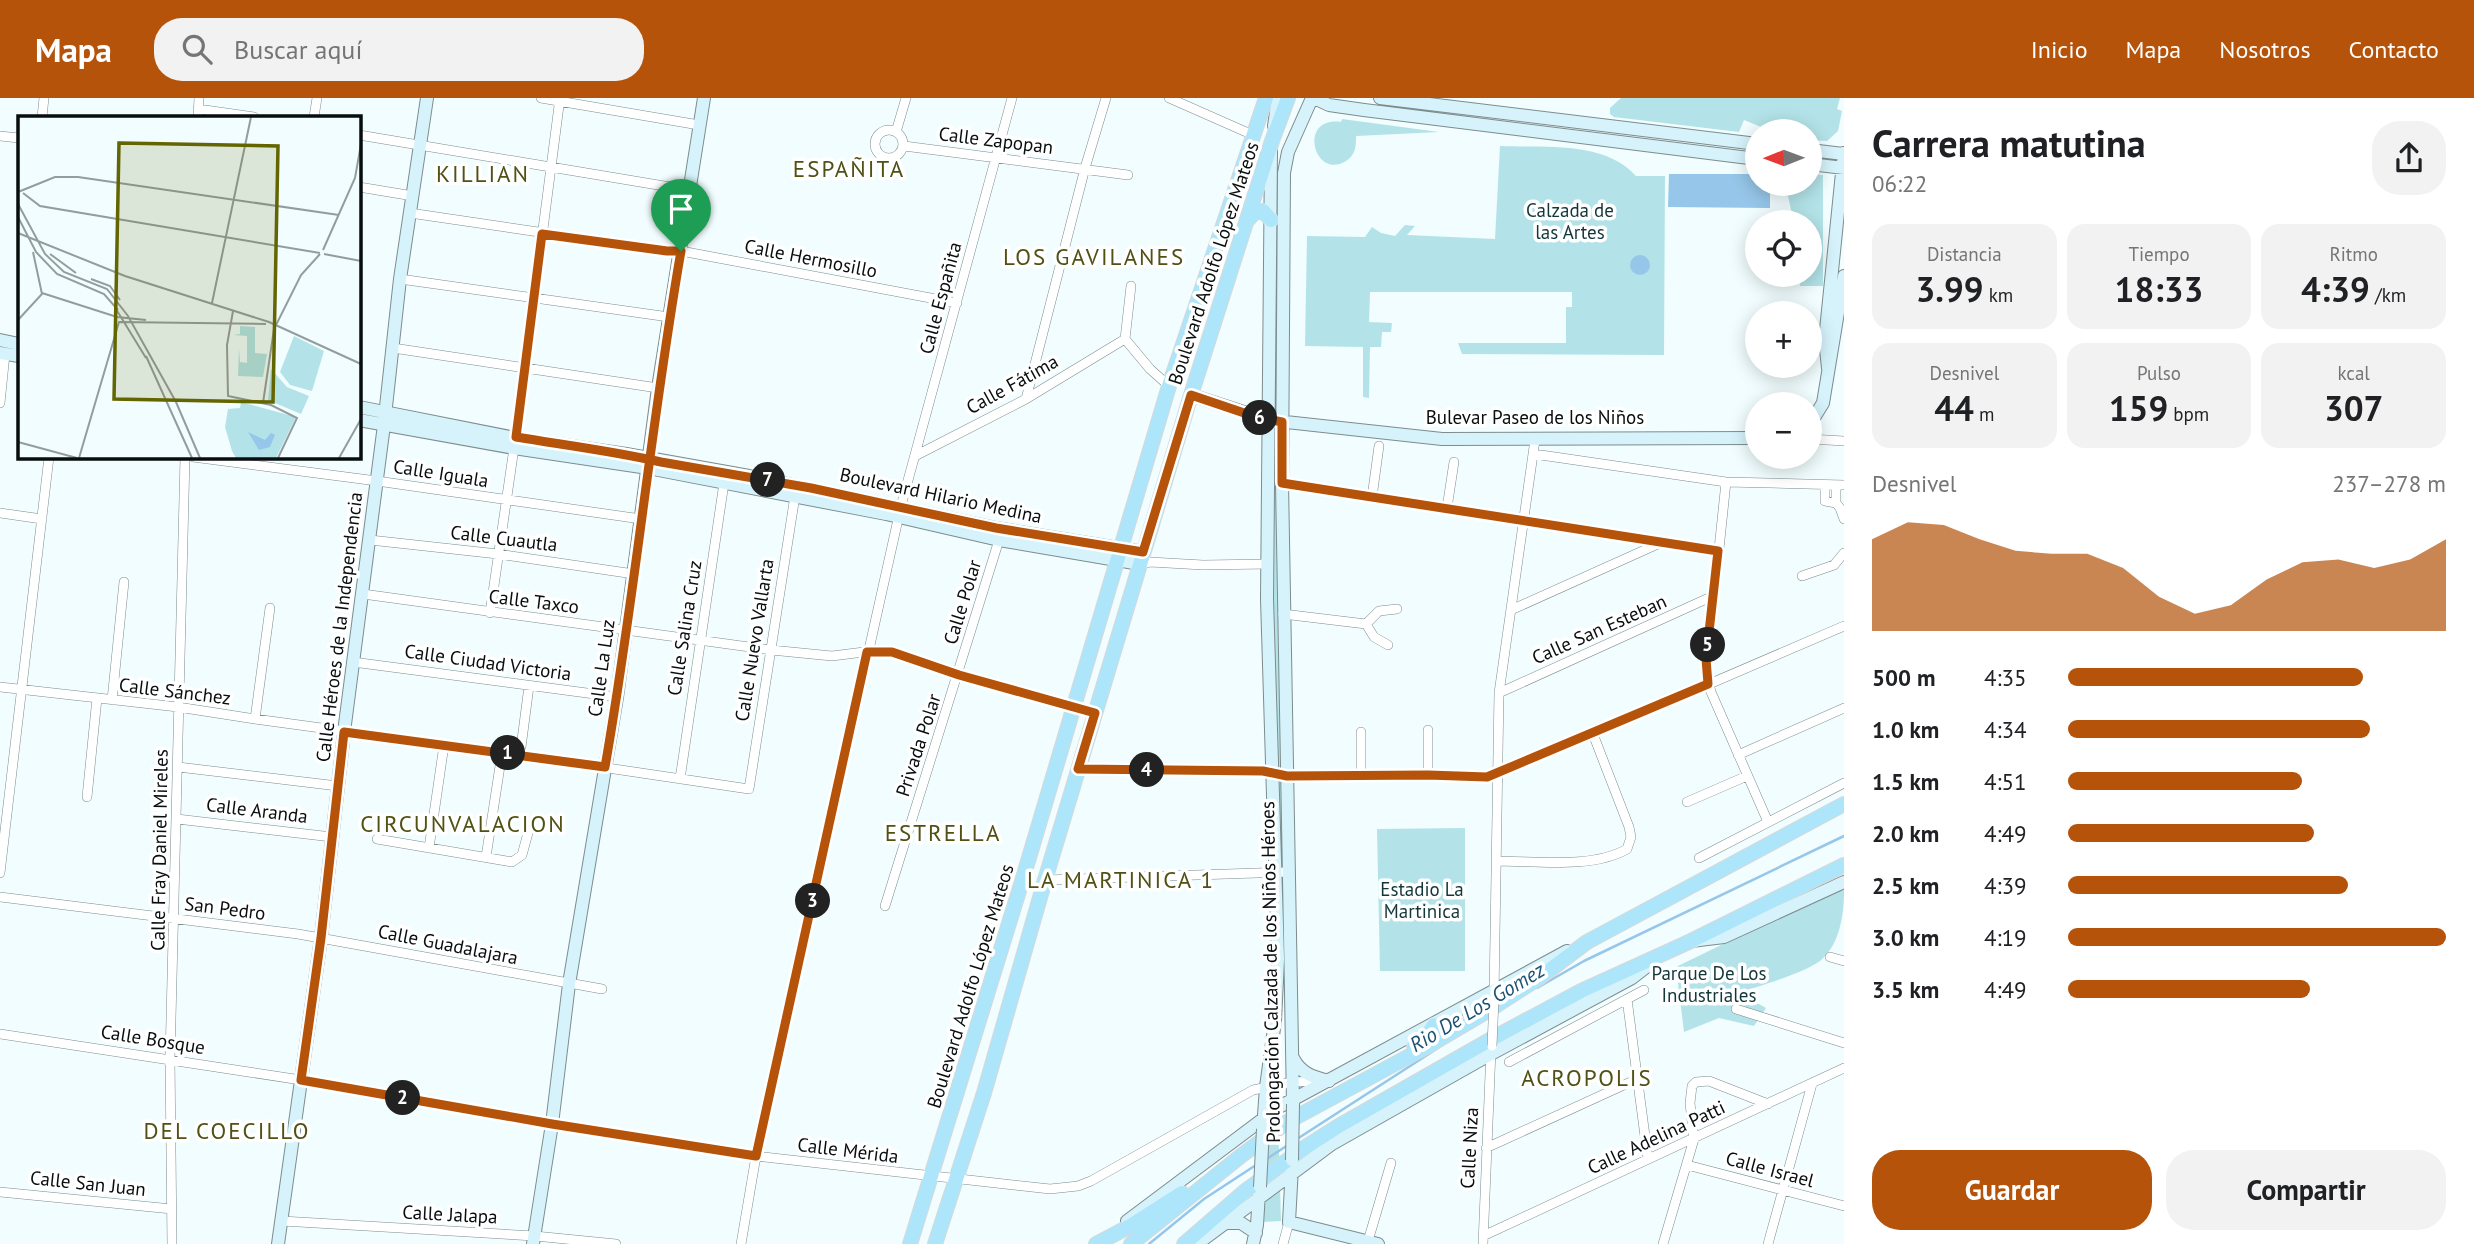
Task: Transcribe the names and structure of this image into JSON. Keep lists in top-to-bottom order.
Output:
{
  "streets": {
    "main road": ["Boulevard Adolfo López Mateos"],
    "street": [
      "Calle Zapopan",
      "Calle Hermosillo",
      "Calle Españita",
      "Calle Fátima",
      "Bulevar Paseo de los Niños",
      "Calle Iguala",
      "Boulevard Hilario Medina",
      "Calle Cuautla",
      "Calle Taxco",
      "Calle Polar",
      "Calle Héroes de la Independencia",
      "Calle Salina Cruz",
      "Calle San Esteban",
      "Calle Nuevo Vallarta",
      "Calle Ciudad Victoria",
      "Calle La Luz",
      "Calle Sánchez",
      "Privada Polar",
      "Calle Aranda",
      "Calle Fray Daniel Mireles",
      "San Pedro",
      "Calle Guadalajara",
      "Prolongación Calzada de los Niños Héroes",
      "Calle Bosque",
      "Calle Adelina Patti",
      "Calle Niza",
      "Calle Mérida",
      "Calle Israel",
      "Calle San Juan",
      "Calle Jalapa"
    ]
  },
  "crossings": [
    ["Calle Zapopan", "Calle Españita"],
    ["Calle Hermosillo", "Calle Españita"],
    ["Calle Hermosillo", "Calle Héroes de la Independencia"],
    ["Calle Hermosillo", "Calle La Luz"],
    ["Boulevard Adolfo López Mateos", "Bulevar Paseo de los Niños"],
    ["Boulevard Adolfo López Mateos", "Boulevard Hilario Medina"],
    ["Boulevard Adolfo López Mateos", "Calle Taxco"],
    ["Boulevard Adolfo López Mateos", "Prolongación Calzada de los Niños Héroes"],
    ["Boulevard Adolfo López Mateos", "Calle Mérida"],
    ["Calle Españita", "Calle Fátima"],
    ["Calle Españita", "Boulevard Hilario Medina"],
    ["Calle Españita", "Calle Taxco"],
    ["Calle Españita", "Calle Mérida"],
    ["Bulevar Paseo de los Niños", "Prolongación Calzada de los Niños Héroes"],
    ["Bulevar Paseo de los Niños", "Calle Niza"],
    ["Calle Iguala", "Calle Héroes de la Independencia"],
    ["Calle Iguala", "Calle La Luz"],
    ["Boulevard Hilario Medina", "Calle Polar"],
    ["Boulevard Hilario Medina", "Calle Héroes de la Independencia"],
    ["Boulevard Hilario Medina", "Calle Salina Cruz"],
    ["Boulevard Hilario Medina", "Calle Nuevo Vallarta"],
    ["Boulevard Hilario Medina", "Calle La Luz"],
    ["Calle Cuautla", "Calle Héroes de la Independencia"],
    ["Calle Cuautla", "Calle La Luz"],
    ["Calle Taxco", "Calle Polar"],
    ["Calle Taxco", "Calle Héroes de la Independencia"],
    ["Calle Taxco", "Calle Salina Cruz"],
    ["Calle Taxco", "Calle Nuevo Vallarta"],
    ["Calle Taxco", "Calle La Luz"],
    ["Calle Taxco", "Privada Polar"],
    ["Calle Polar", "Privada Polar"],
    ["Calle Héroes de la Independencia", "Calle Ciudad Victoria"],
    ["Calle Héroes de la Independencia", "Calle Sánchez"],
    ["Calle Héroes de la Independencia", "Calle Aranda"],
    ["Calle Héroes de la Independencia", "San Pedro"],
    ["Calle Héroes de la Independencia", "Calle Guadalajara"],
    ["Calle Héroes de la Independencia", "Calle Bosque"],
    ["Calle Héroes de la Independencia", "Calle Mérida"],
    ["Calle Héroes de la Independencia", "Calle Jalapa"],
    ["Calle Salina Cruz", "Calle Sánchez"],
    ["Calle San Esteban", "Calle Niza"],
    ["Calle Nuevo Vallarta", "Calle Sánchez"],
    ["Calle Ciudad Victoria", "Calle La Luz"],
    ["Calle La Luz", "Calle Sánchez"],
    ["Calle La Luz", "Calle Guadalajara"],
    ["Calle La Luz", "Calle Mérida"],
    ["Calle La Luz", "Calle Jalapa"],
    ["Calle Sánchez", "Calle Fray Daniel Mireles"],
    ["Calle Aranda", "Calle Fray Daniel Mireles"],
    ["Calle Fray Daniel Mireles", "San Pedro"],
    ["Calle Fray Daniel Mireles", "Calle Bosque"],
    ["Calle Fray Daniel Mireles", "Calle San Juan"],
    ["San Pedro", "Calle Guadalajara"],
    ["Prolongación Calzada de los Niños Héroes", "Calle Mérida"],
    ["Calle Bosque", "Calle Mérida"],
    ["Calle Adelina Patti", "Calle Niza"]
  ],
  "districts": [
    "ESPAÑITA",
    "KILLIAN",
    "LOS GAVILANES",
    "CIRCUNVALACION",
    "ESTRELLA",
    "LA MARTINICA 1",
    "ACROPOLIS",
    "DEL COECILLO"
  ],
  "water": ["Rio De Los Gomez"],
  "parks": ["Calzada de las Artes", "Estadio La Martinica", "Parque De Los Industriales"],
  "north": "left",
  "page": {
    "header": "Mapa",
    "search": "Buscar aquí",
    "nav": [
      "Inicio",
      "Mapa",
      "Nosotros",
      "Contacto"
    ],
    "heading": ["Carrera matutina", "06:22"],
    "map_buttons": ["+", "−"],
    "stats": [
      ["Distancia", "3.99 km"],
      ["Tiempo", "18:33"],
      ["Ritmo", "4:39 /km"],
      ["Desnivel", "44 m"],
      ["Pulso", "159 bpm"],
      ["kcal", "307"]
    ],
    "pins": [
      "6",
      "7",
      "5",
      "1",
      "4",
      "3",
      "2"
    ],
    "chart": ["Desnivel", "237–278 m"],
    "list": [
      {
        "name": "500 m",
        "note": "4:35"
      },
      {
        "name": "1.0 km",
        "note": "4:34"
      },
      {
        "name": "1.5 km",
        "note": "4:51"
      },
      {
        "name": "2.0 km",
        "note": "4:49"
      },
      {
        "name": "2.5 km",
        "note": "4:39"
      },
      {
        "name": "3.0 km",
        "note": "4:19"
      },
      {
        "name": "3.5 km",
        "note": "4:49"
      }
    ],
    "buttons": ["Guardar", "Compartir"]
  }
}
